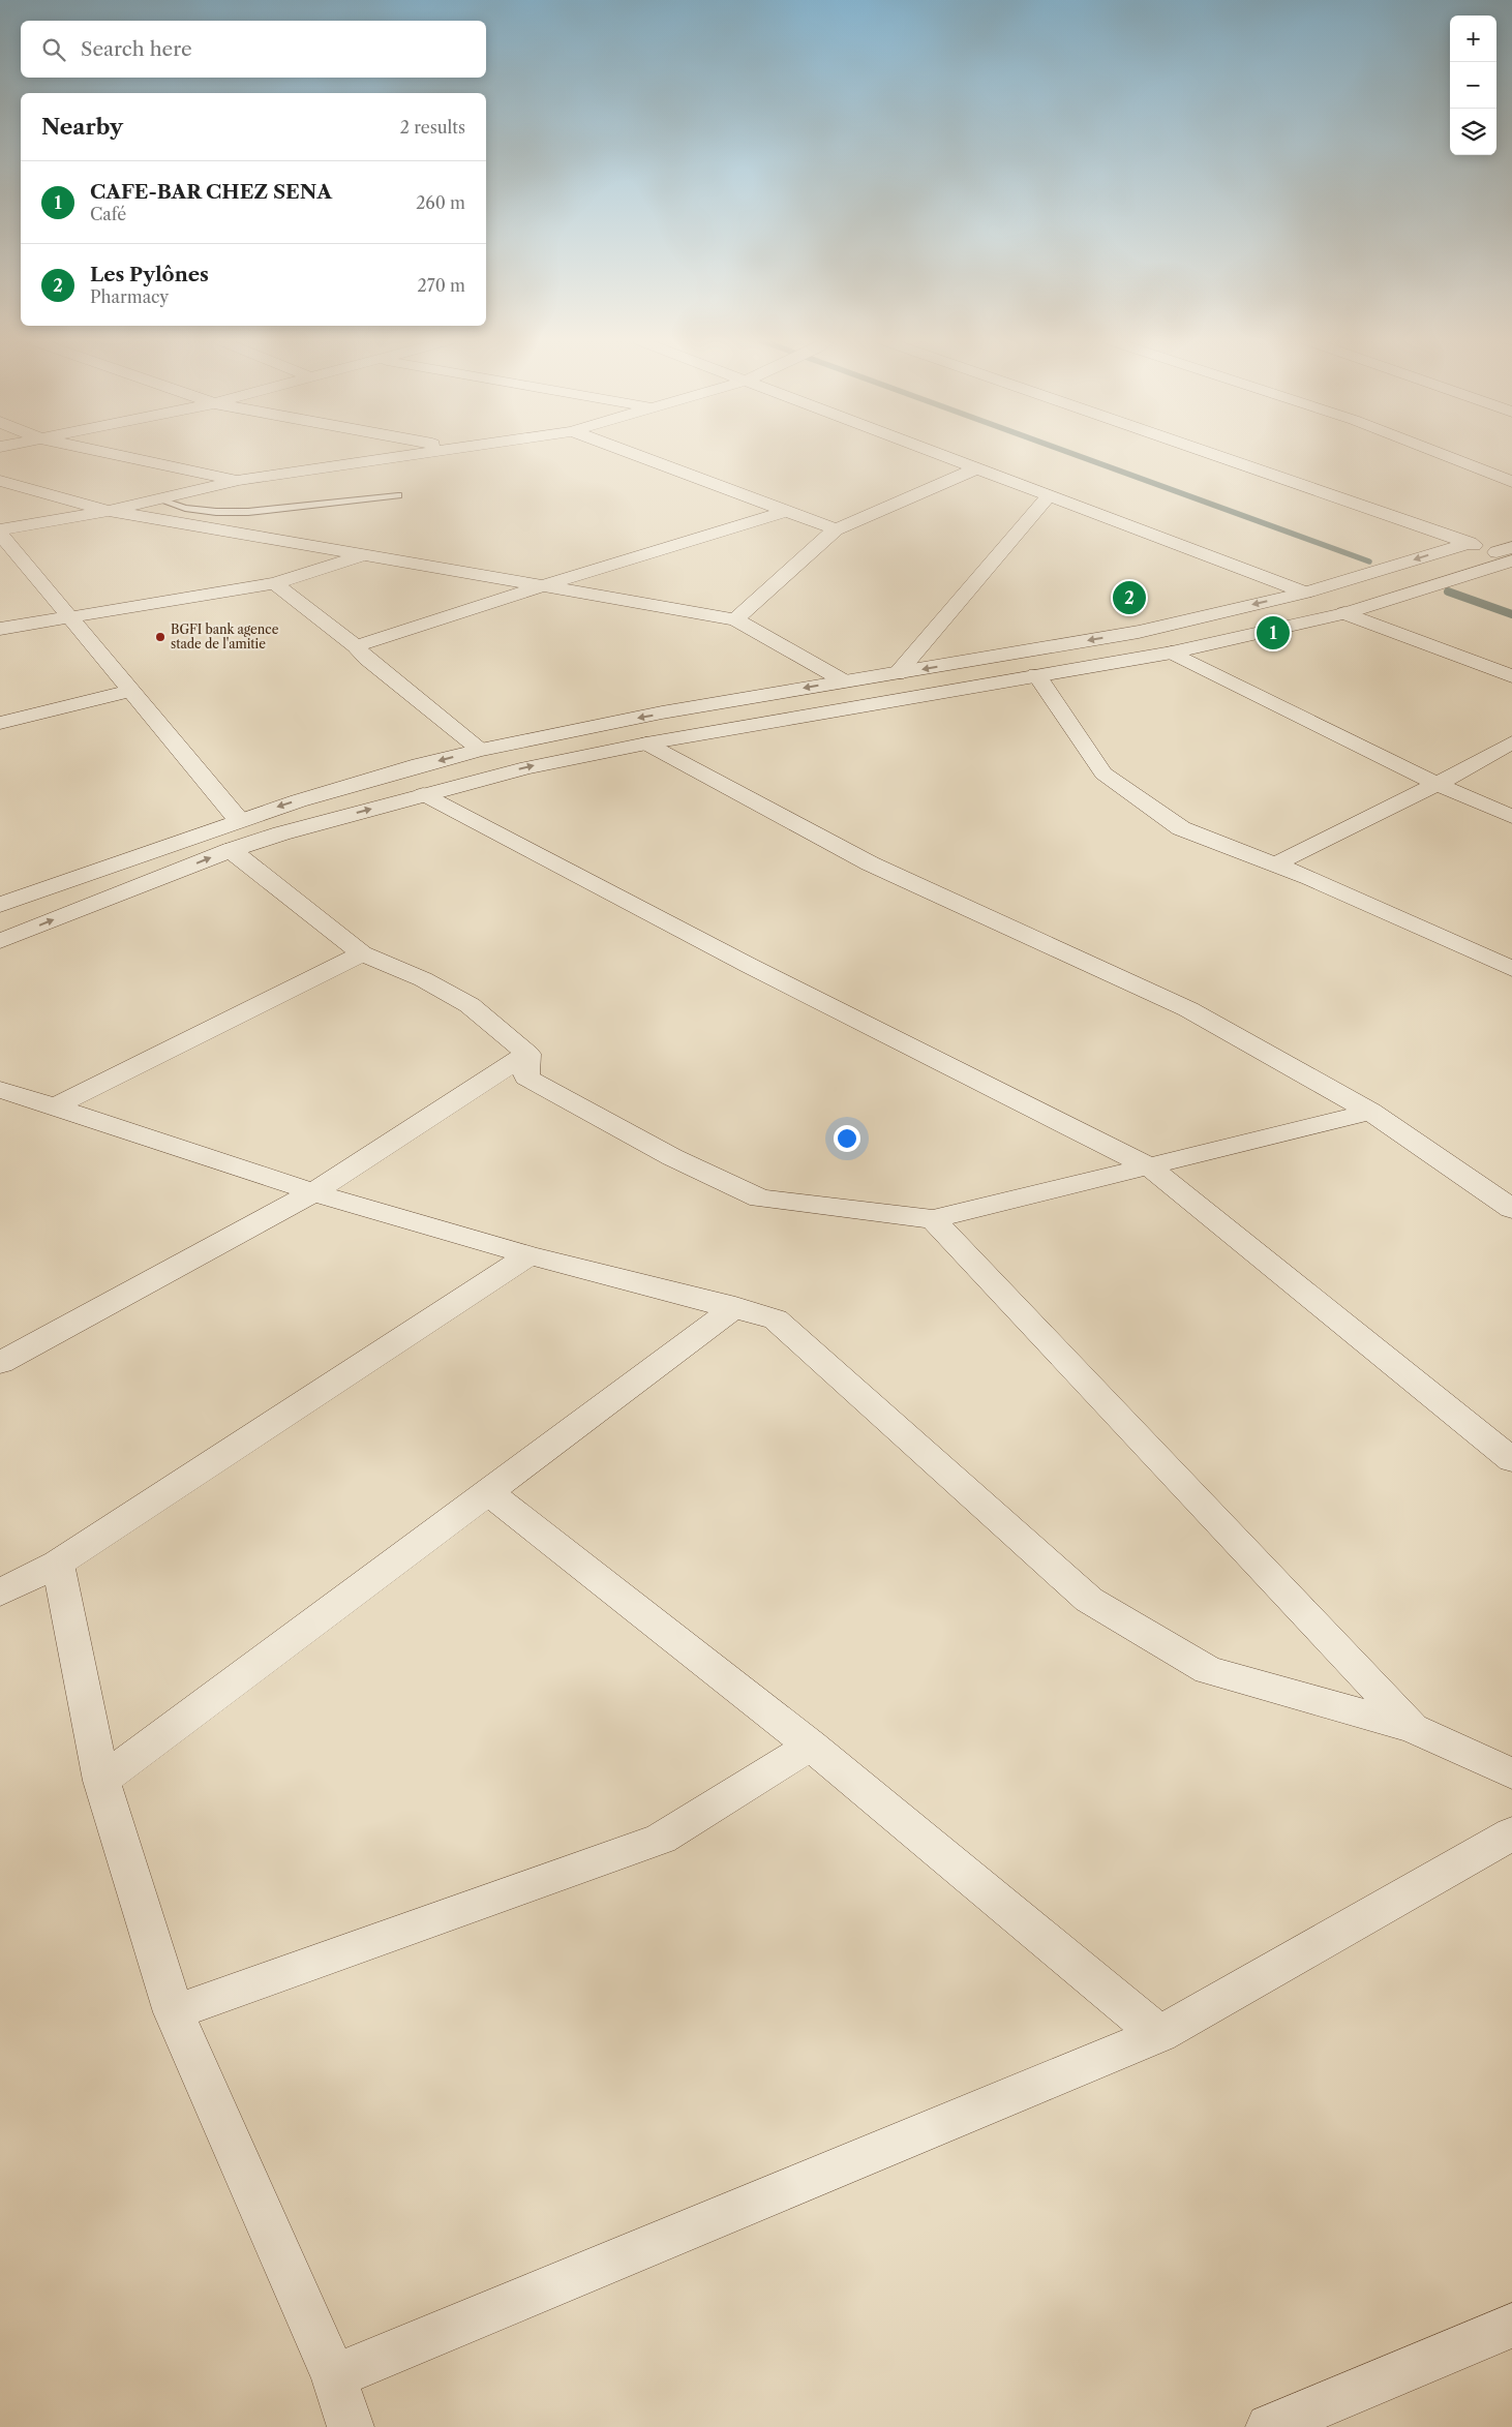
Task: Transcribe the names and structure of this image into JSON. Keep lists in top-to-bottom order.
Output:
{
  "places": ["BGFI bank agence stade de l'amitie"],
  "page": {
    "map_buttons": ["+", "−"],
    "search": "Search here",
    "heading": ["Nearby", "2 results"],
    "list": [
      {
        "mark": "1",
        "name": "CAFE-BAR CHEZ SENA",
        "note": "Café",
        "value": "260 m"
      },
      {
        "mark": "2",
        "name": "Les Pylônes",
        "note": "Pharmacy",
        "value": "270 m"
      }
    ],
    "pins": ["2", "1"]
  }
}
